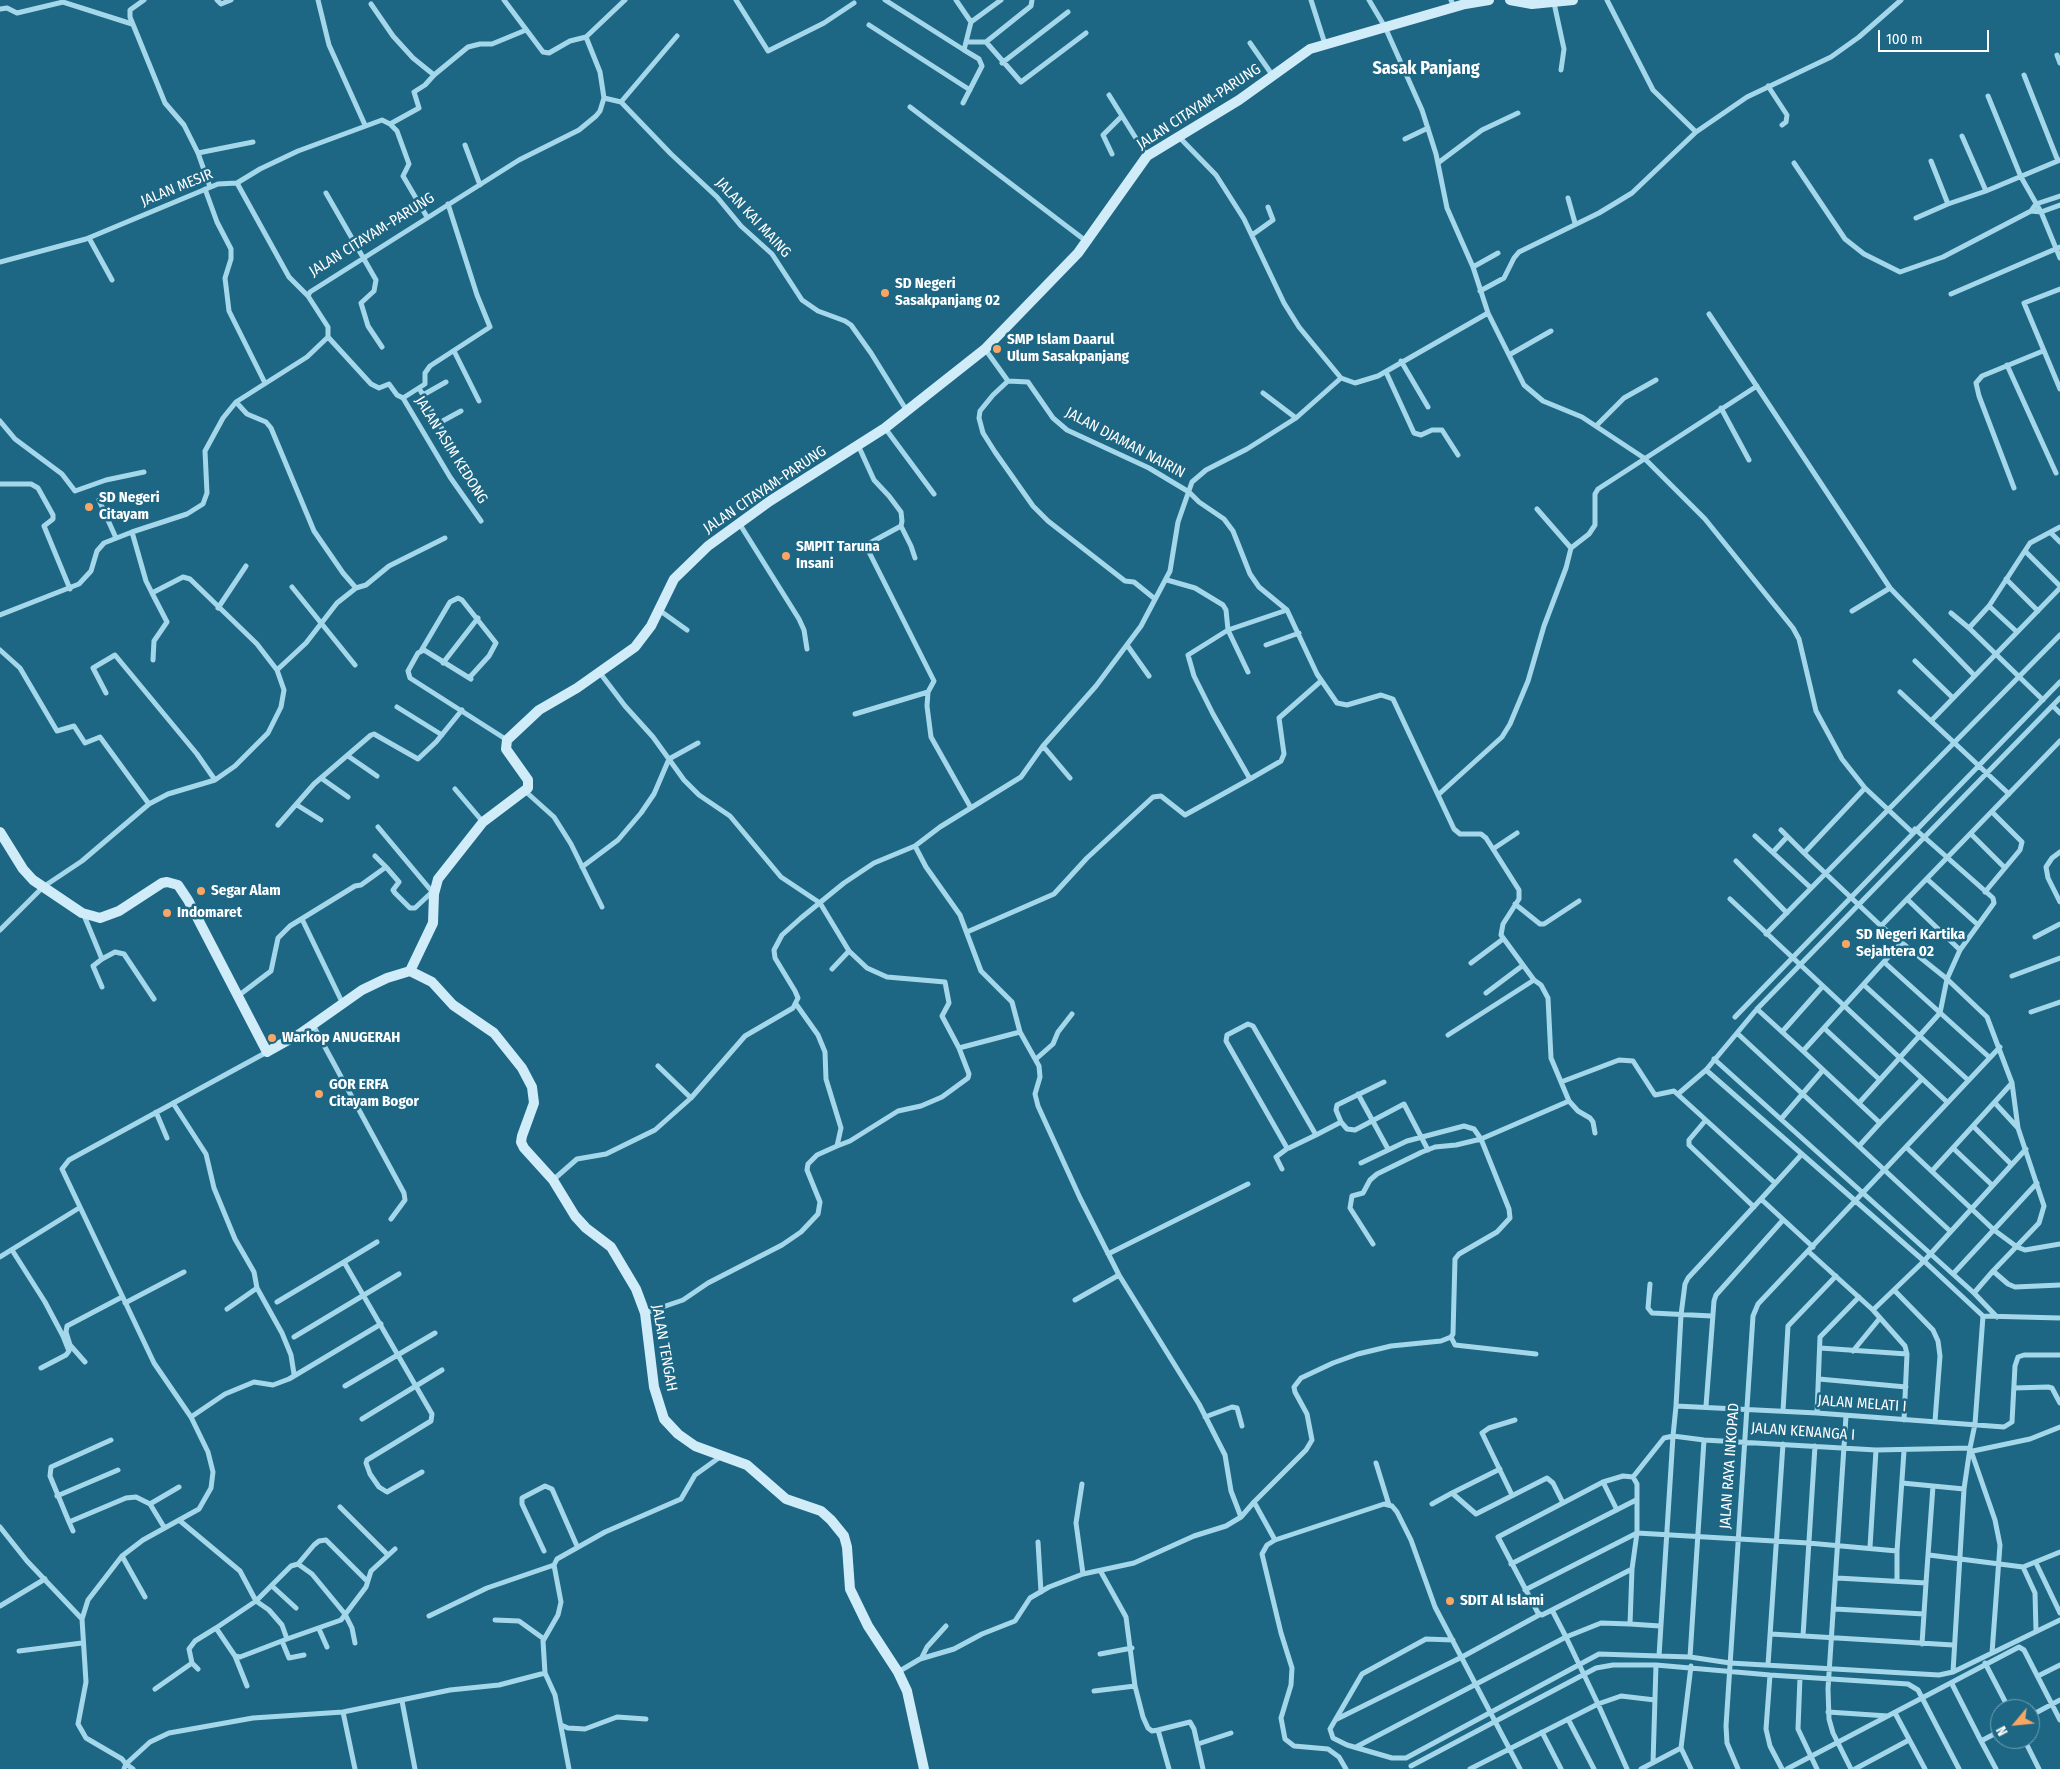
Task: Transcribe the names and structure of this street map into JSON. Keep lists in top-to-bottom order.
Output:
{
  "streets": {
    "main road": ["JALAN CITAYAM-PARUNG", "JALAN TENGAH"],
    "street": [
      "JALAN MESIR",
      "JALAN KAI MAING",
      "JALAN DJAMAN NAIRIN",
      "JALAN ASIM KEDONG",
      "JALAN MELATI I",
      "JALAN KENANGA I",
      "JALAN RAYA INKOPAD"
    ]
  },
  "crossings": [
    ["JALAN CITAYAM-PARUNG", "JALAN MESIR"],
    ["JALAN CITAYAM-PARUNG", "JALAN KAI MAING"],
    ["JALAN CITAYAM-PARUNG", "JALAN ASIM KEDONG"],
    ["JALAN MELATI I", "JALAN RAYA INKOPAD"],
    ["JALAN KENANGA I", "JALAN RAYA INKOPAD"]
  ],
  "districts": ["Sasak Panjang"],
  "places": [
    "SD Negeri Sasakpanjang 02",
    "SMP Islam Daarul Ulum Sasakpanjang",
    "SD Negeri Citayam",
    "SMPIT Taruna Insani",
    "Segar Alam",
    "Indomaret",
    "SD Negeri Kartika Sejahtera 02",
    "Warkop ANUGERAH",
    "GOR ERFA Citayam Bogor",
    "SDIT Al Islami"
  ],
  "scale_bar": "100 m",
  "north": "bottom left"
}
